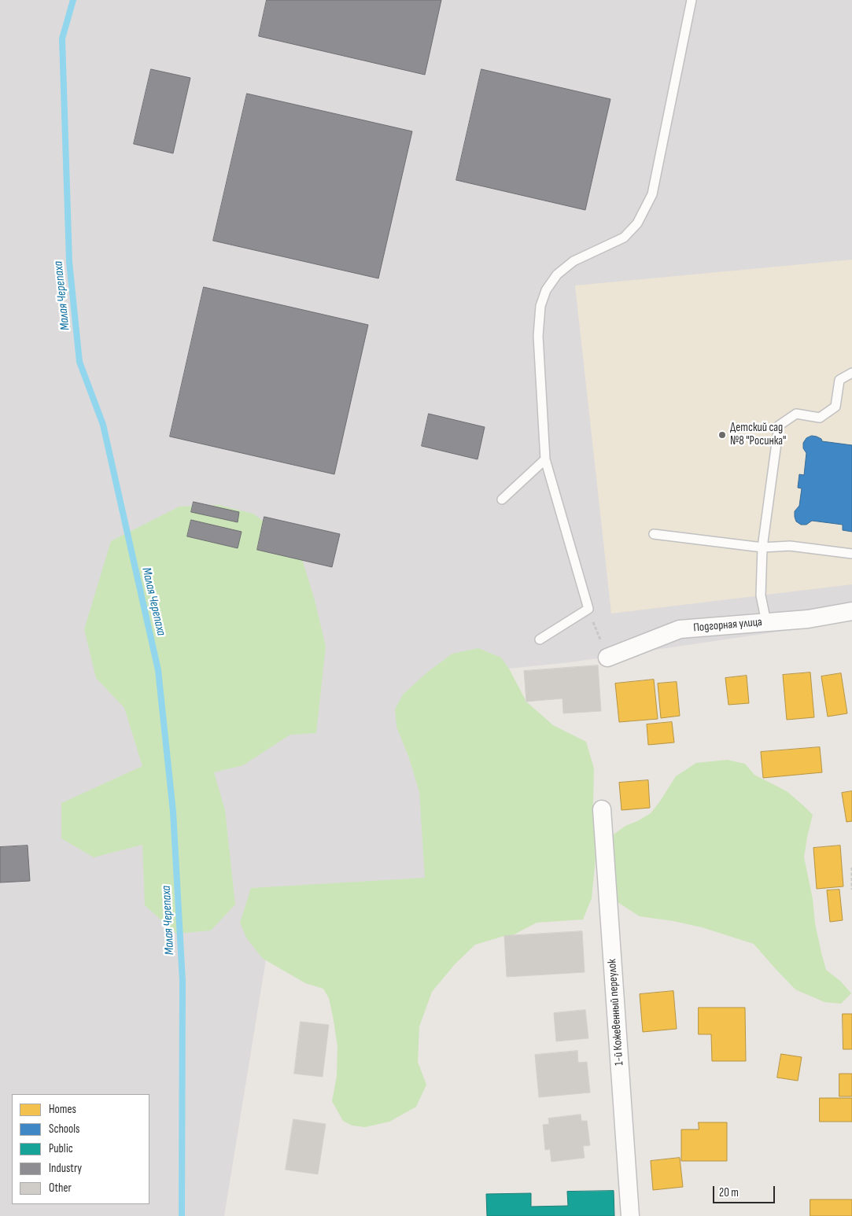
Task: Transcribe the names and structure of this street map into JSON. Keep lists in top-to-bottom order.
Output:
{
  "streets": {
    "street": ["Подгорная улица", "1-й Кожевенный переулок"]
  },
  "water": ["Малая Черепаха"],
  "places": ["Детский сад №8 \"Росинка\""],
  "legend": [
    "Homes",
    "Schools",
    "Public",
    "Industry",
    "Other"
  ],
  "scale_bar": "20 m"
}
